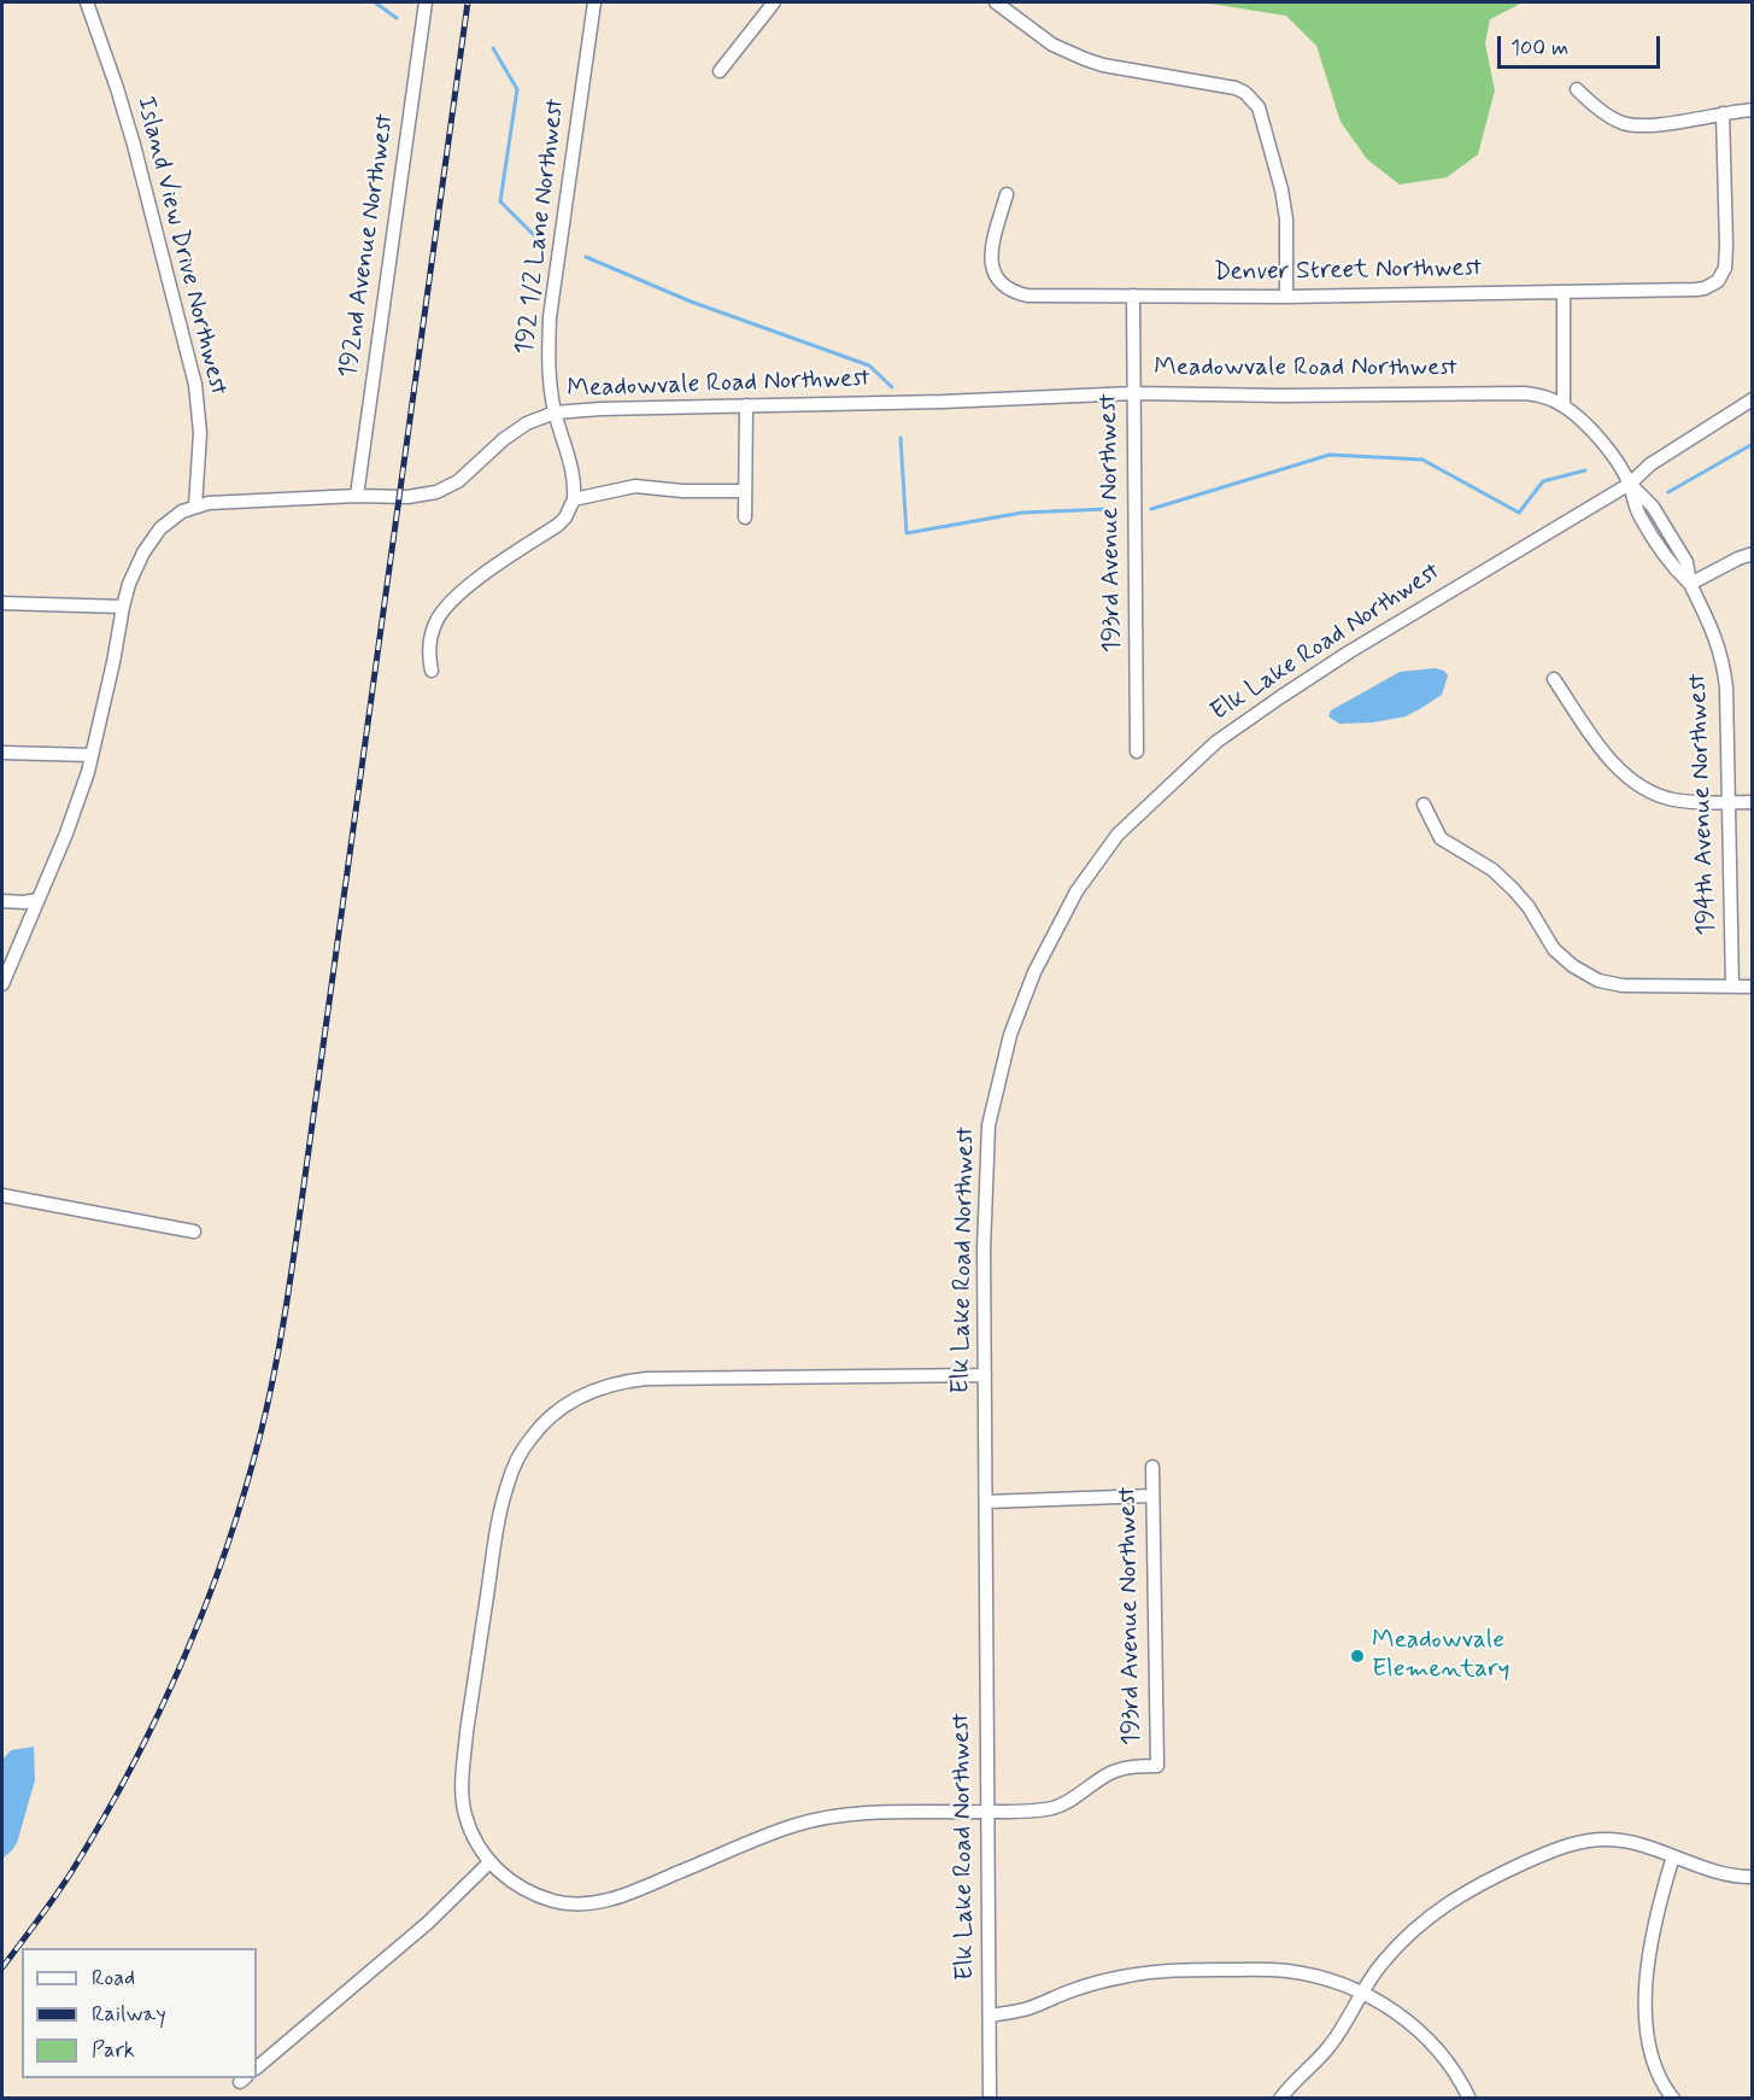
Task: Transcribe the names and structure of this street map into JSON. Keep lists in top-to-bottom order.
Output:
{
  "streets": {
    "street": [
      "192 1/2 Lane Northwest",
      "Island View Drive Northwest",
      "192nd Avenue Northwest",
      "Denver Street Northwest",
      "Meadowvale Road Northwest",
      "193rd Avenue Northwest",
      "Elk Lake Road Northwest",
      "194th Avenue Northwest"
    ]
  },
  "crossings": [
    ["192 1/2 Lane Northwest", "Meadowvale Road Northwest"],
    ["Island View Drive Northwest", "Meadowvale Road Northwest"],
    ["192nd Avenue Northwest", "Meadowvale Road Northwest"],
    ["Denver Street Northwest", "193rd Avenue Northwest"],
    ["Meadowvale Road Northwest", "193rd Avenue Northwest"],
    ["Meadowvale Road Northwest", "Elk Lake Road Northwest"],
    ["Meadowvale Road Northwest", "194th Avenue Northwest"],
    ["193rd Avenue Northwest", "Elk Lake Road Northwest"],
    ["Elk Lake Road Northwest", "194th Avenue Northwest"]
  ],
  "places": ["Meadowvale Elementary"],
  "legend": ["Road", "Railway", "Park"],
  "scale_bar": "100 m"
}
